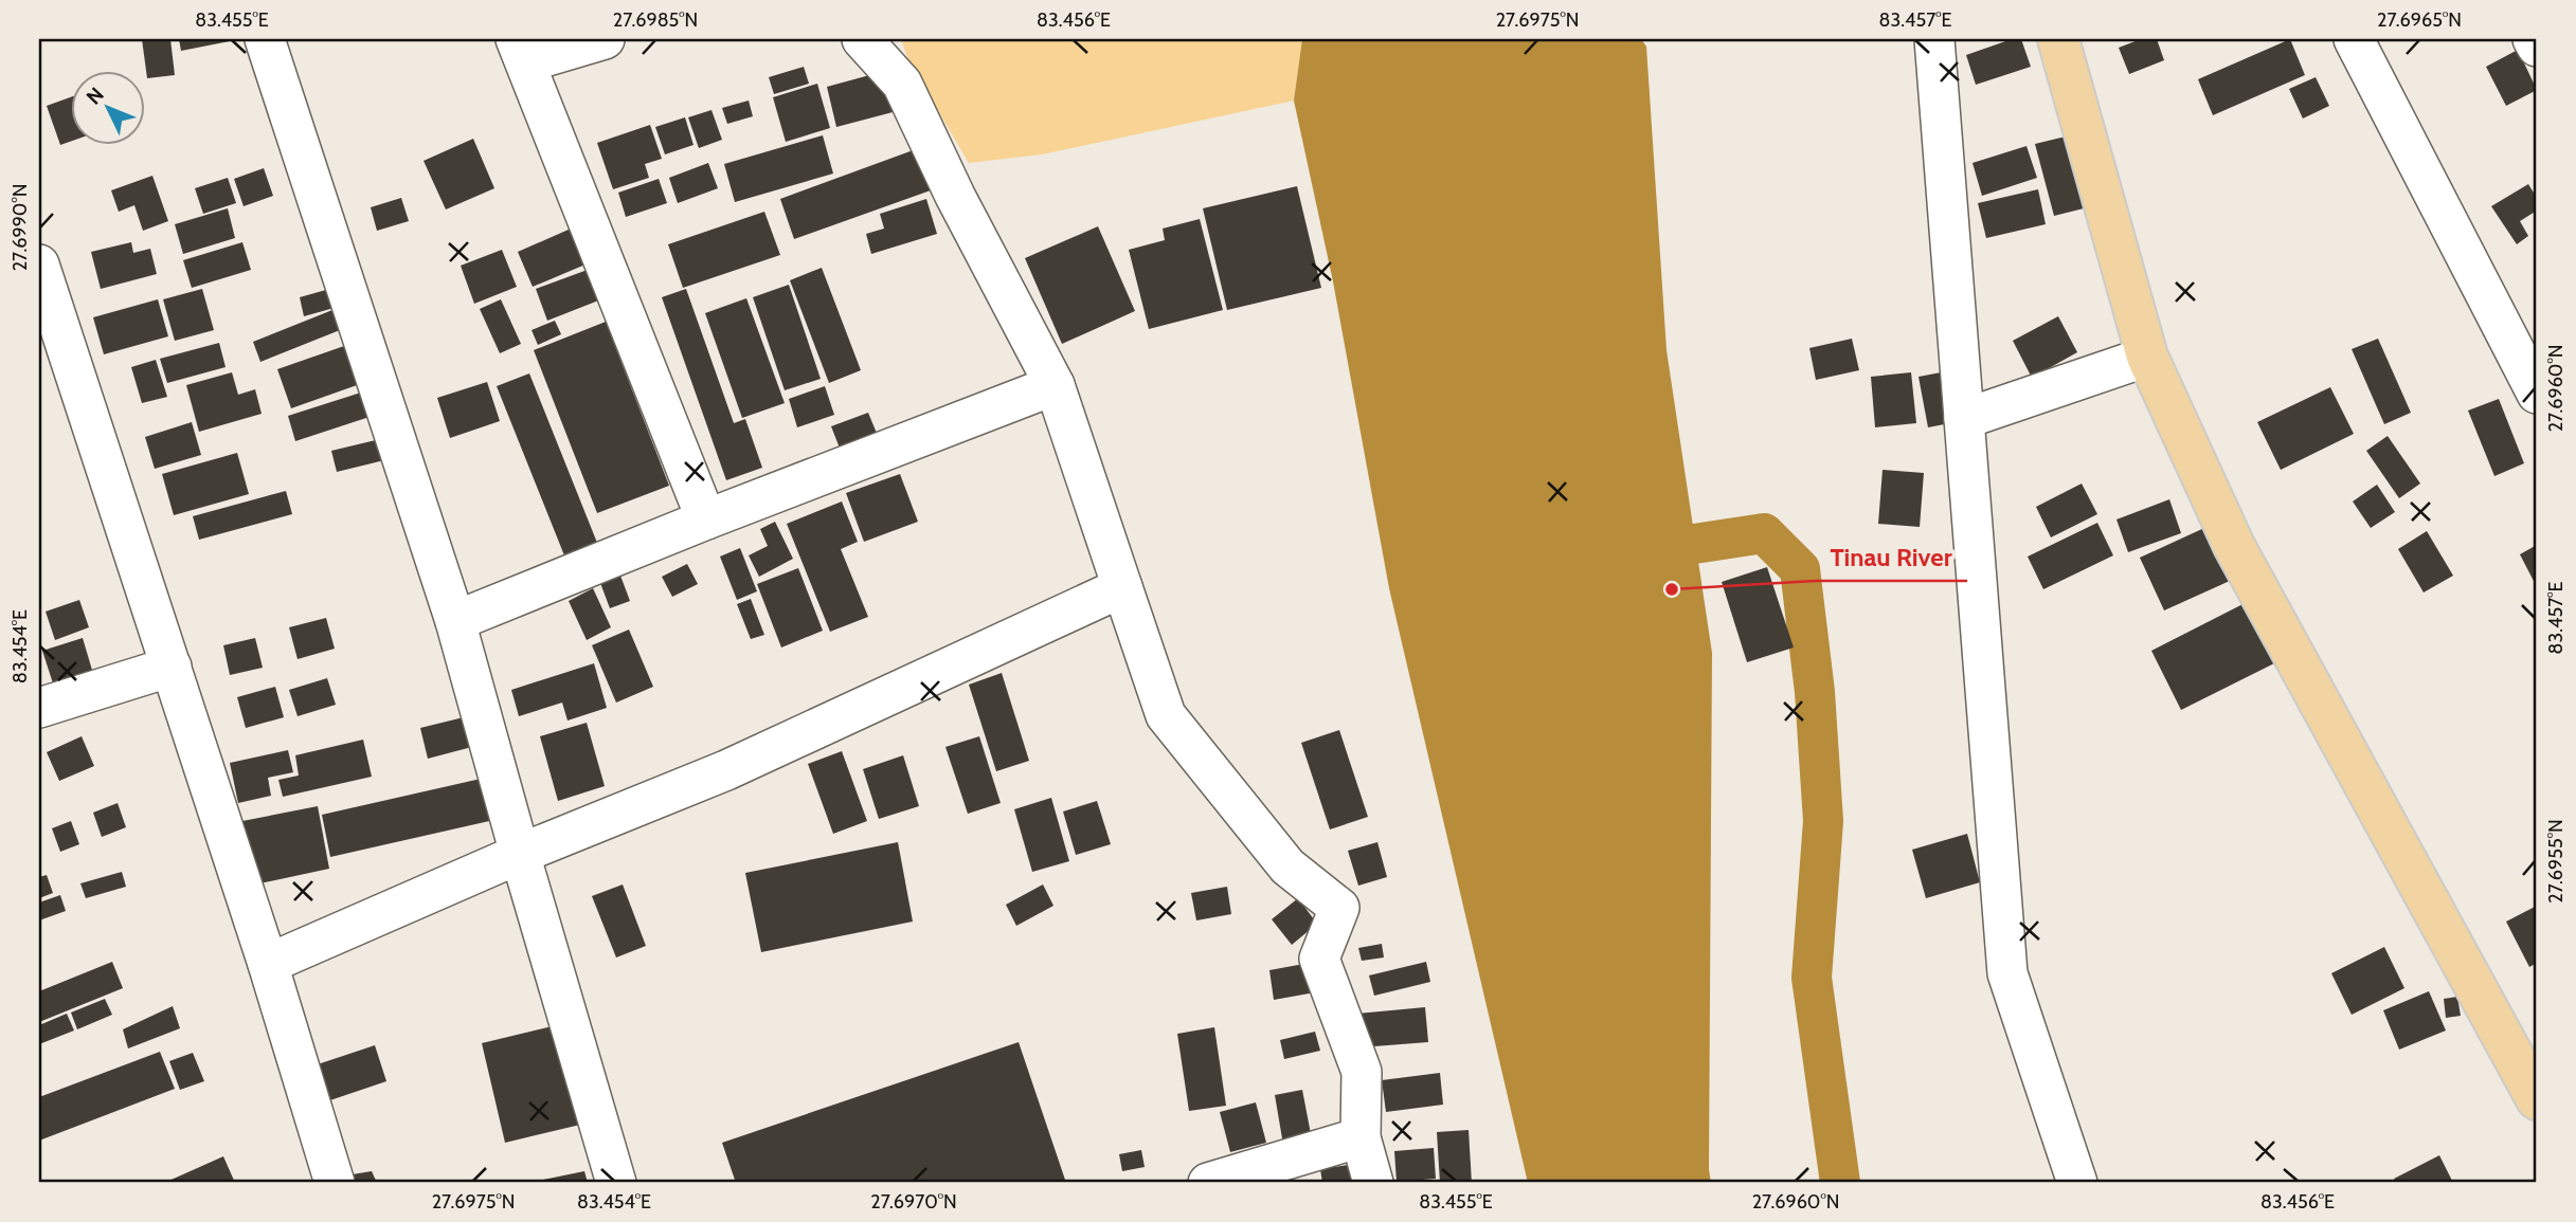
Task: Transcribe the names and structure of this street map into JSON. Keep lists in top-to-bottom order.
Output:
{
  "places": ["Tinau River"],
  "north": "top left",
  "coordinates": [
    "83.455°E",
    "27.6985°N",
    "83.456°E",
    "27.6975°N",
    "83.457°E",
    "27.6965°N",
    "27.6990°N",
    "27.6960°N",
    "83.454°E",
    "27.6955°N",
    "27.6970°N"
  ]
}
